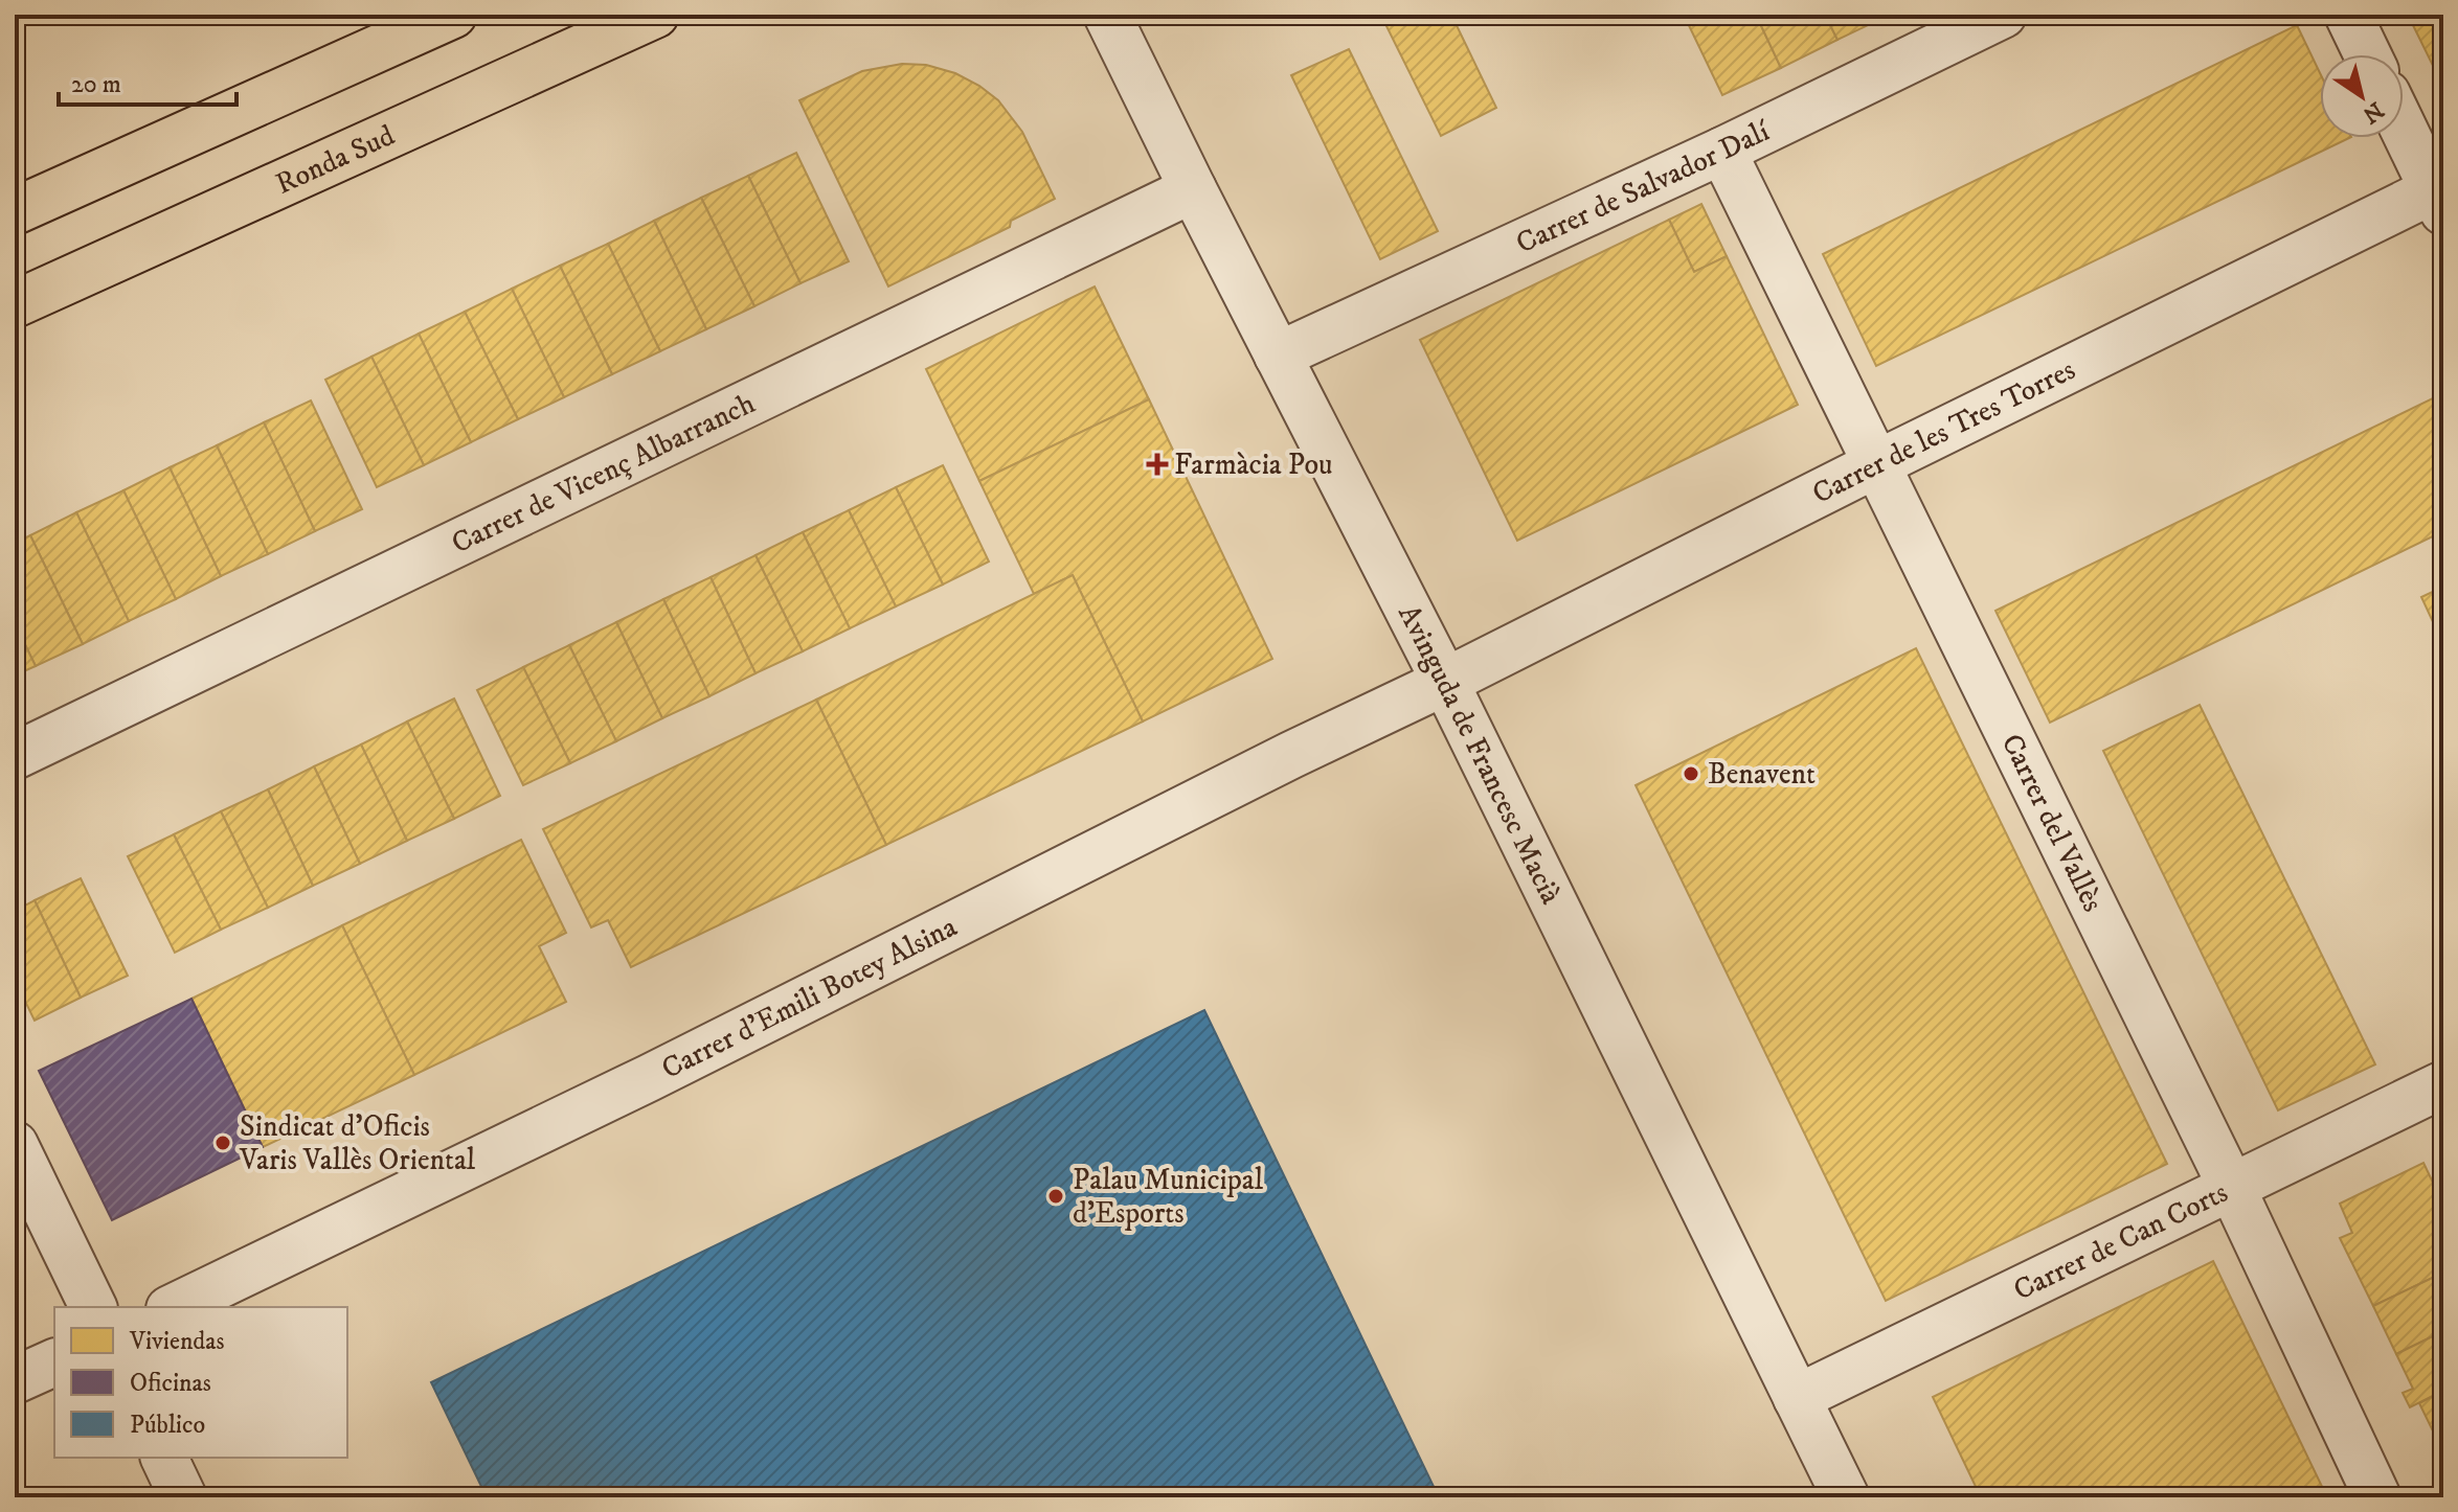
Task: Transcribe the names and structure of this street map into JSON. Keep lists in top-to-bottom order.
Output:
{
  "streets": {
    "main road": ["Ronda Sud"],
    "street": [
      "Carrer de Salvador Dalí",
      "Carrer de les Tres Torres",
      "Carrer de Vicenç Albarranch",
      "Avinguda de Francesc Macià",
      "Carrer del Vallès",
      "Carrer d'Emili Botey Alsina",
      "Carrer de Can Corts"
    ]
  },
  "crossings": [
    ["Carrer de Salvador Dalí", "Avinguda de Francesc Macià"],
    ["Carrer de Salvador Dalí", "Carrer del Vallès"],
    ["Carrer de les Tres Torres", "Avinguda de Francesc Macià"],
    ["Carrer de les Tres Torres", "Carrer del Vallès"],
    ["Carrer de les Tres Torres", "Carrer d'Emili Botey Alsina"],
    ["Carrer de Vicenç Albarranch", "Avinguda de Francesc Macià"],
    ["Avinguda de Francesc Macià", "Carrer d'Emili Botey Alsina"],
    ["Avinguda de Francesc Macià", "Carrer de Can Corts"],
    ["Carrer del Vallès", "Carrer de Can Corts"]
  ],
  "places": {
    "health": ["Farmàcia Pou"],
    "other": ["Benavent", "Sindicat d'Oficis Varis Vallès Oriental", "Palau Municipal d'Esports"]
  },
  "legend": ["Viviendas", "Oficinas", "Público"],
  "scale_bar": "20 m",
  "north": "bottom right"
}
